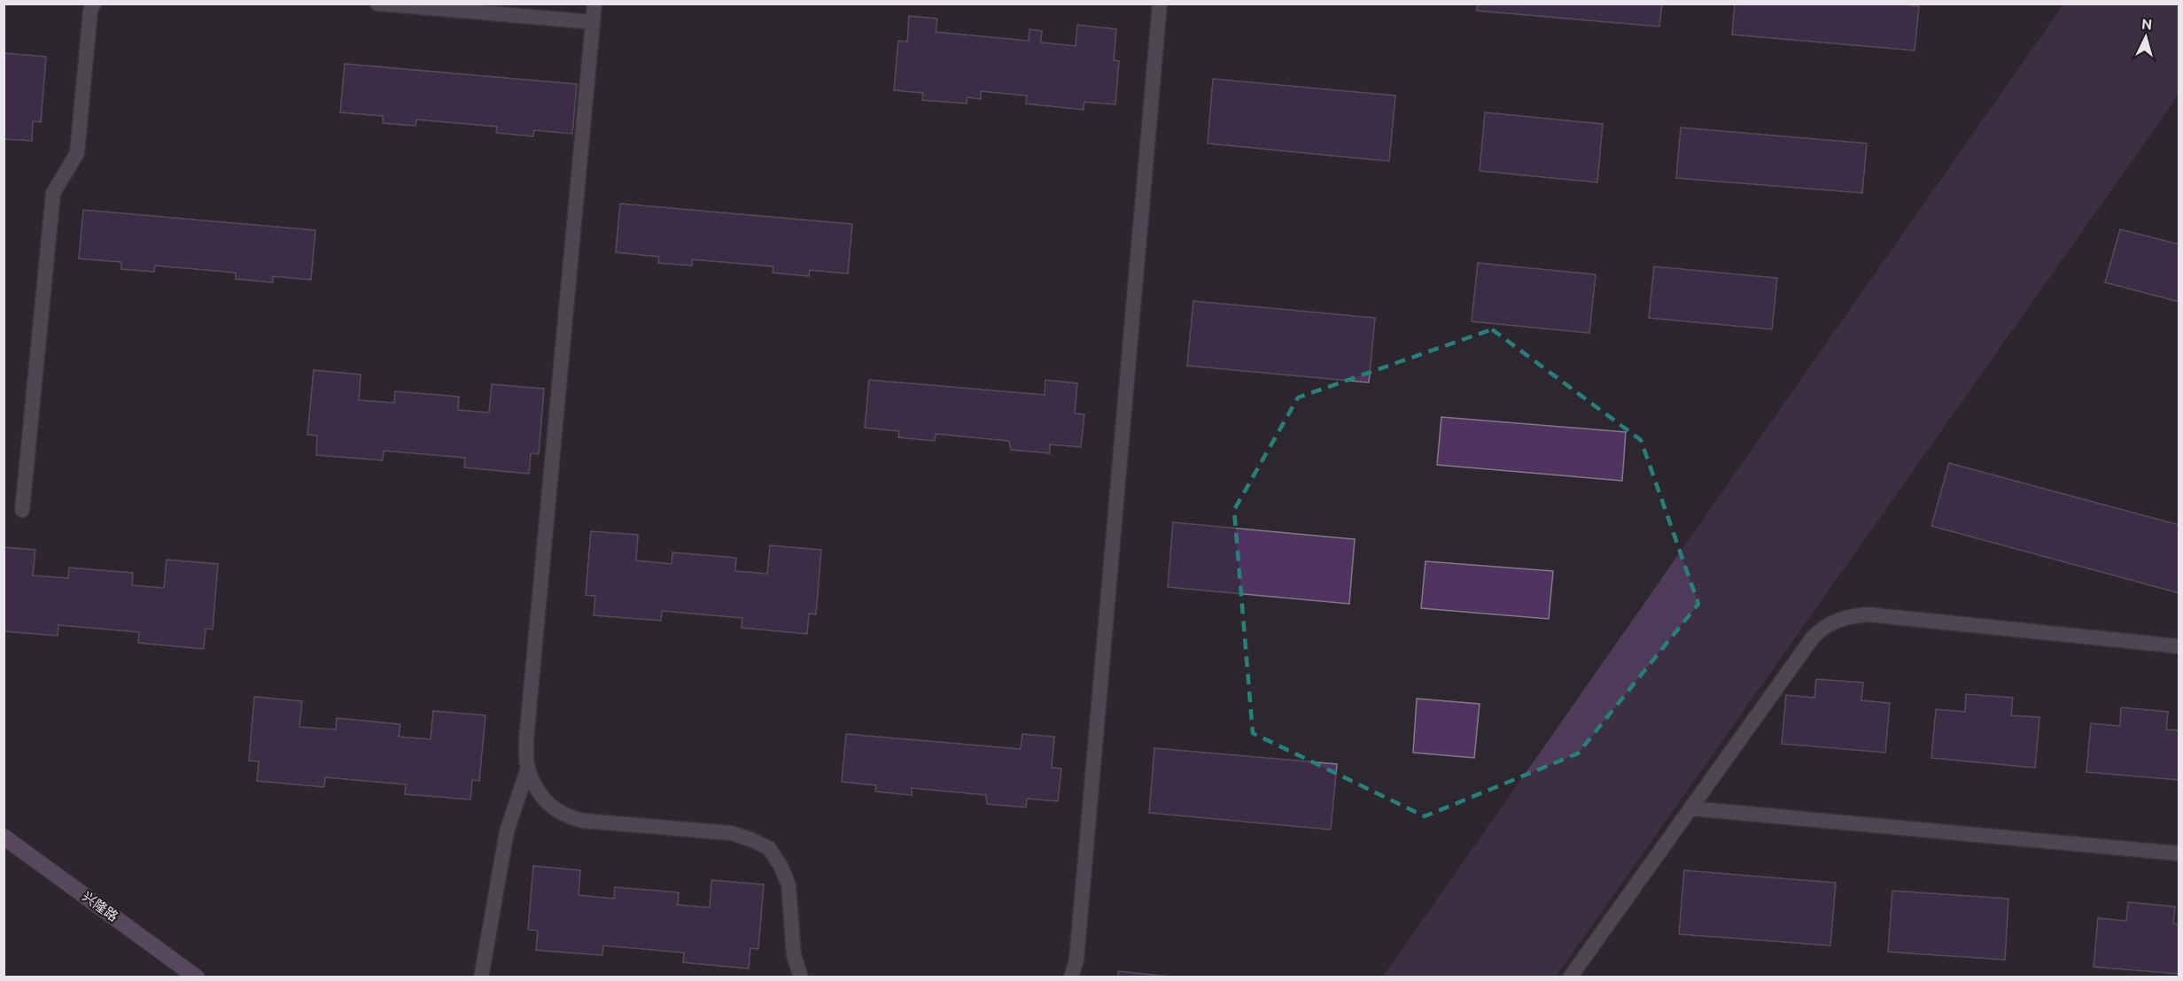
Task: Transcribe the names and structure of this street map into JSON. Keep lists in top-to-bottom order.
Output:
{
  "streets": {
    "street": ["兴隆路"]
  },
  "north": "top"
}
